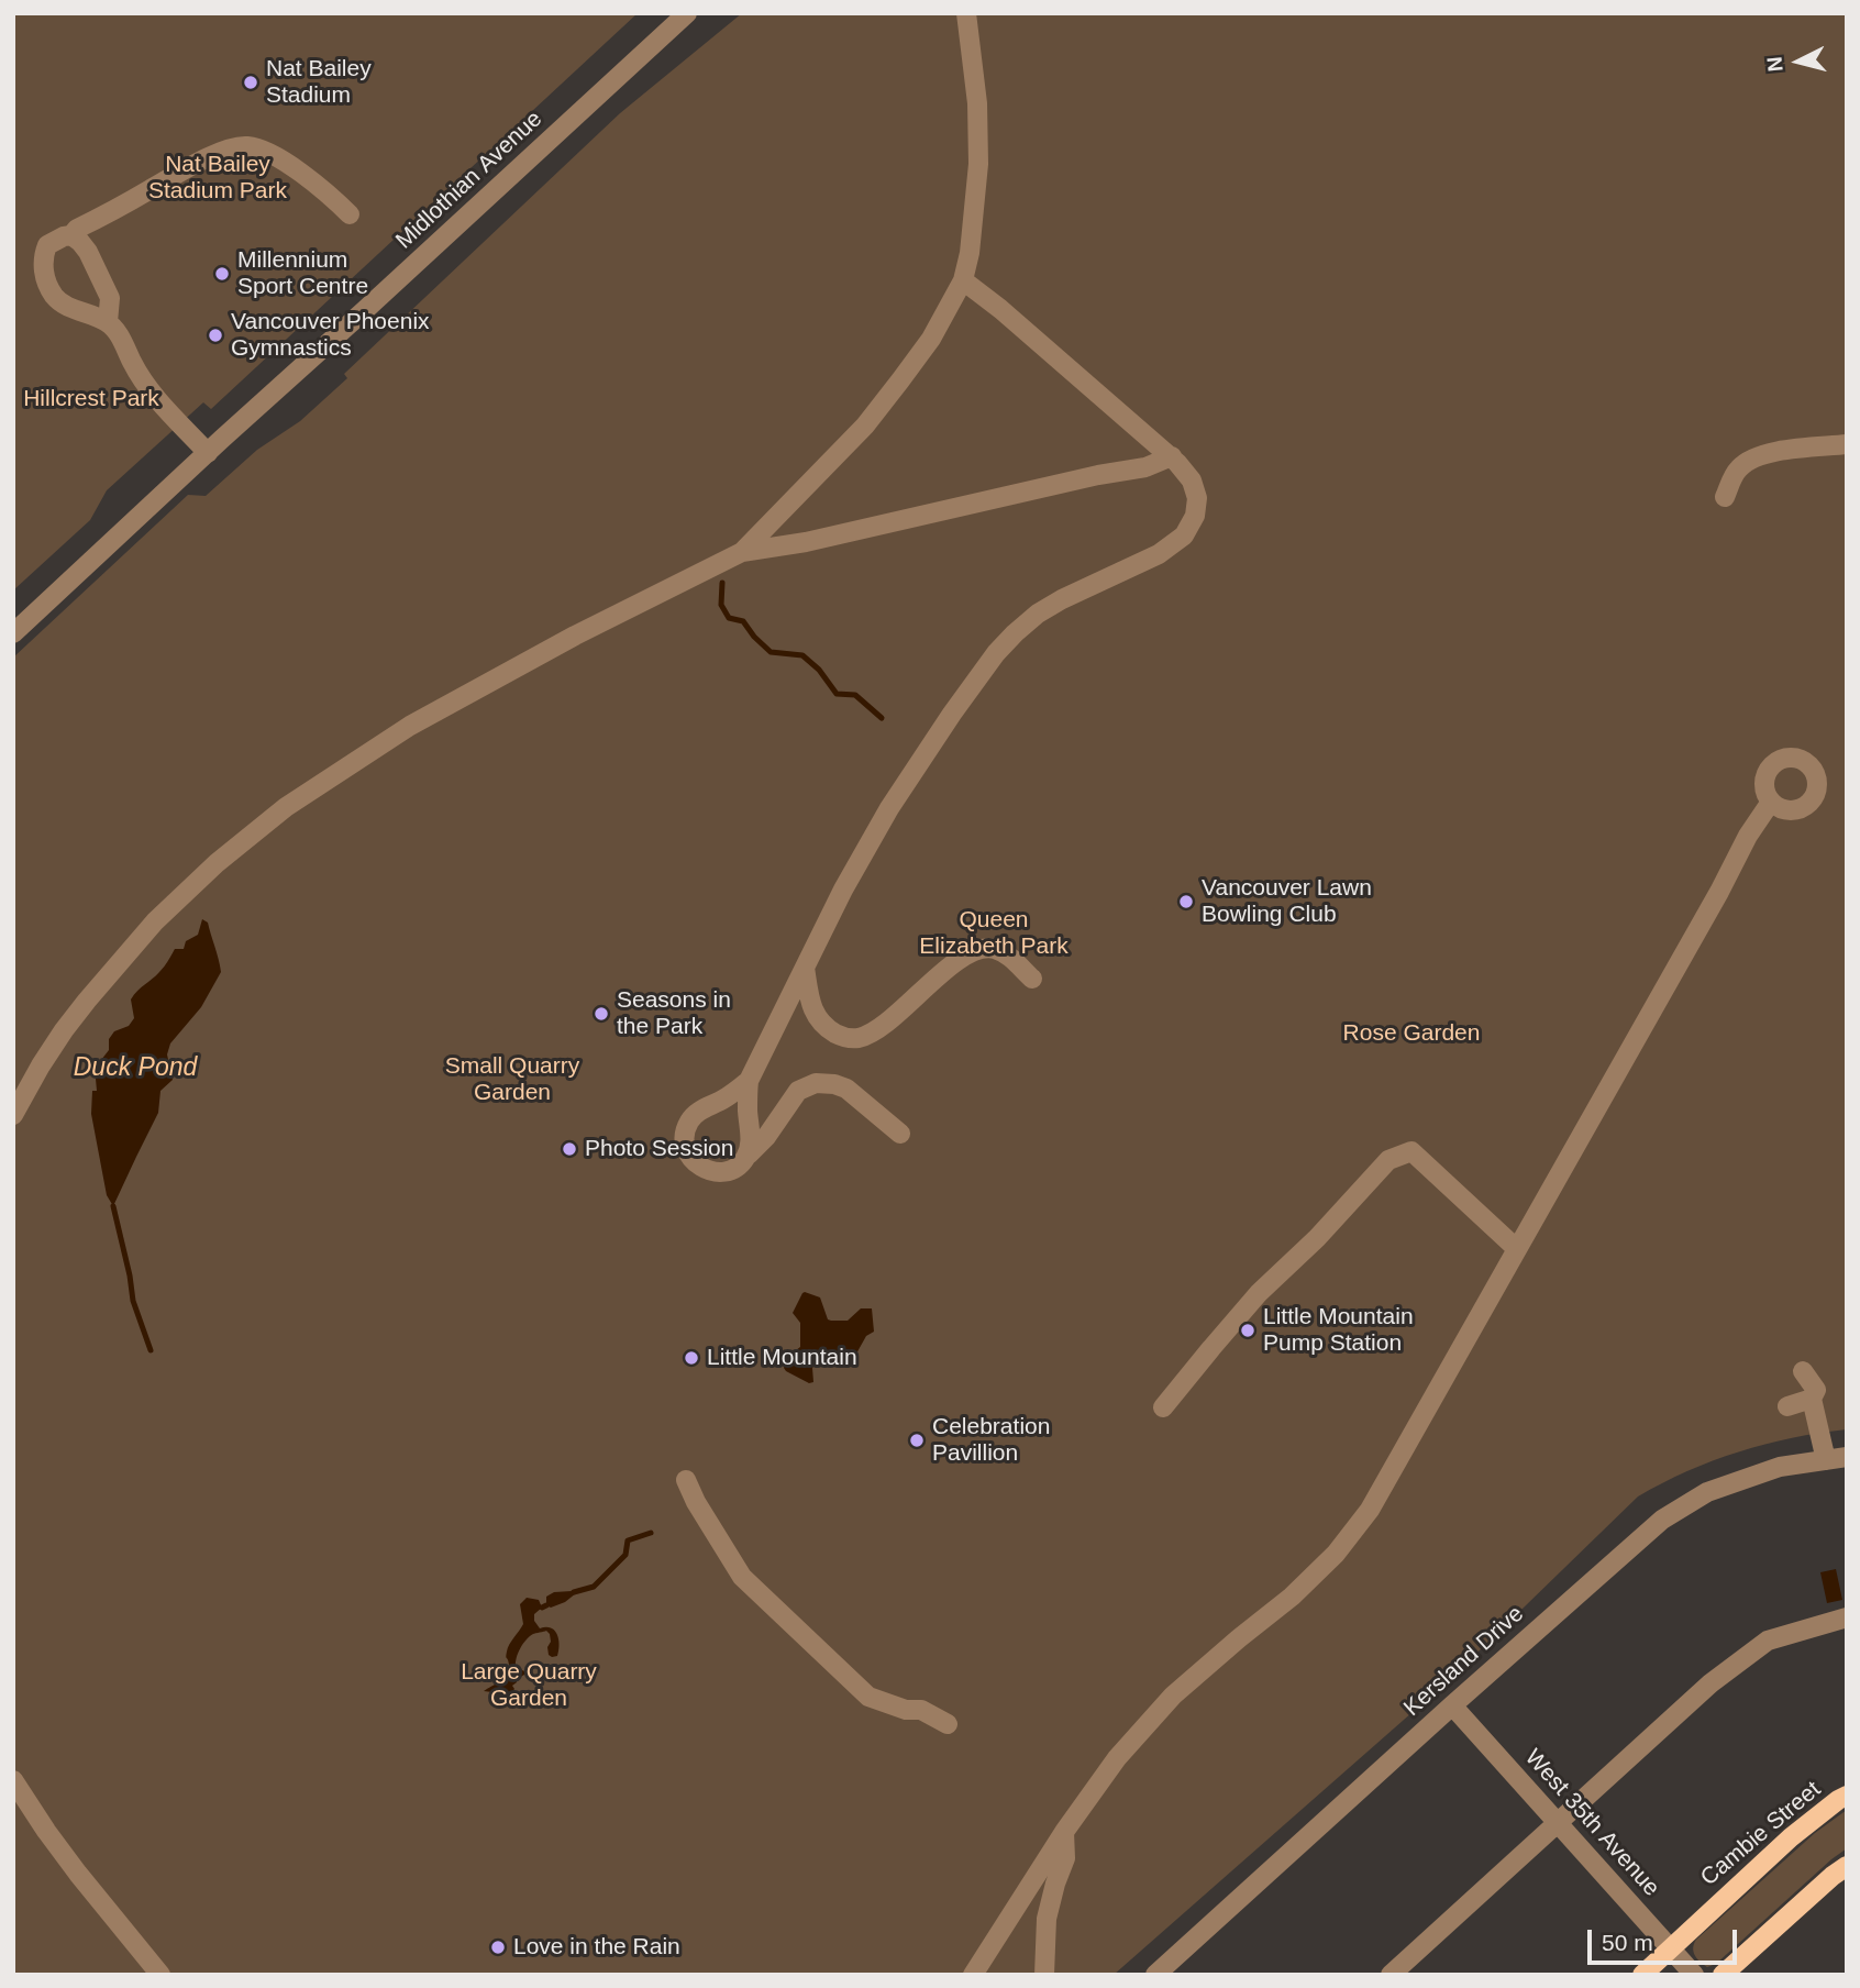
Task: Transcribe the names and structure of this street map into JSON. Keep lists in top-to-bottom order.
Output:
{
  "streets": {
    "main road": ["Cambie Street"],
    "street": ["Midlothian Avenue", "Kersland Drive", "West 35th Avenue"]
  },
  "crossings": [
    ["Kersland Drive", "West 35th Avenue"],
    ["West 35th Avenue", "Cambie Street"]
  ],
  "water": ["Duck Pond"],
  "parks": [
    "Nat Bailey Stadium Park",
    "Hillcrest Park",
    "Queen Elizabeth Park",
    "Rose Garden",
    "Small Quarry Garden",
    "Large Quarry Garden"
  ],
  "places": [
    "Nat Bailey Stadium",
    "Millennium Sport Centre",
    "Vancouver Phoenix Gymnastics",
    "Vancouver Lawn Bowling Club",
    "Seasons in the Park",
    "Photo Session",
    "Little Mountain Pump Station",
    "Little Mountain",
    "Celebration Pavillion",
    "Love in the Rain"
  ],
  "scale_bar": "50 m",
  "north": "left"
}
